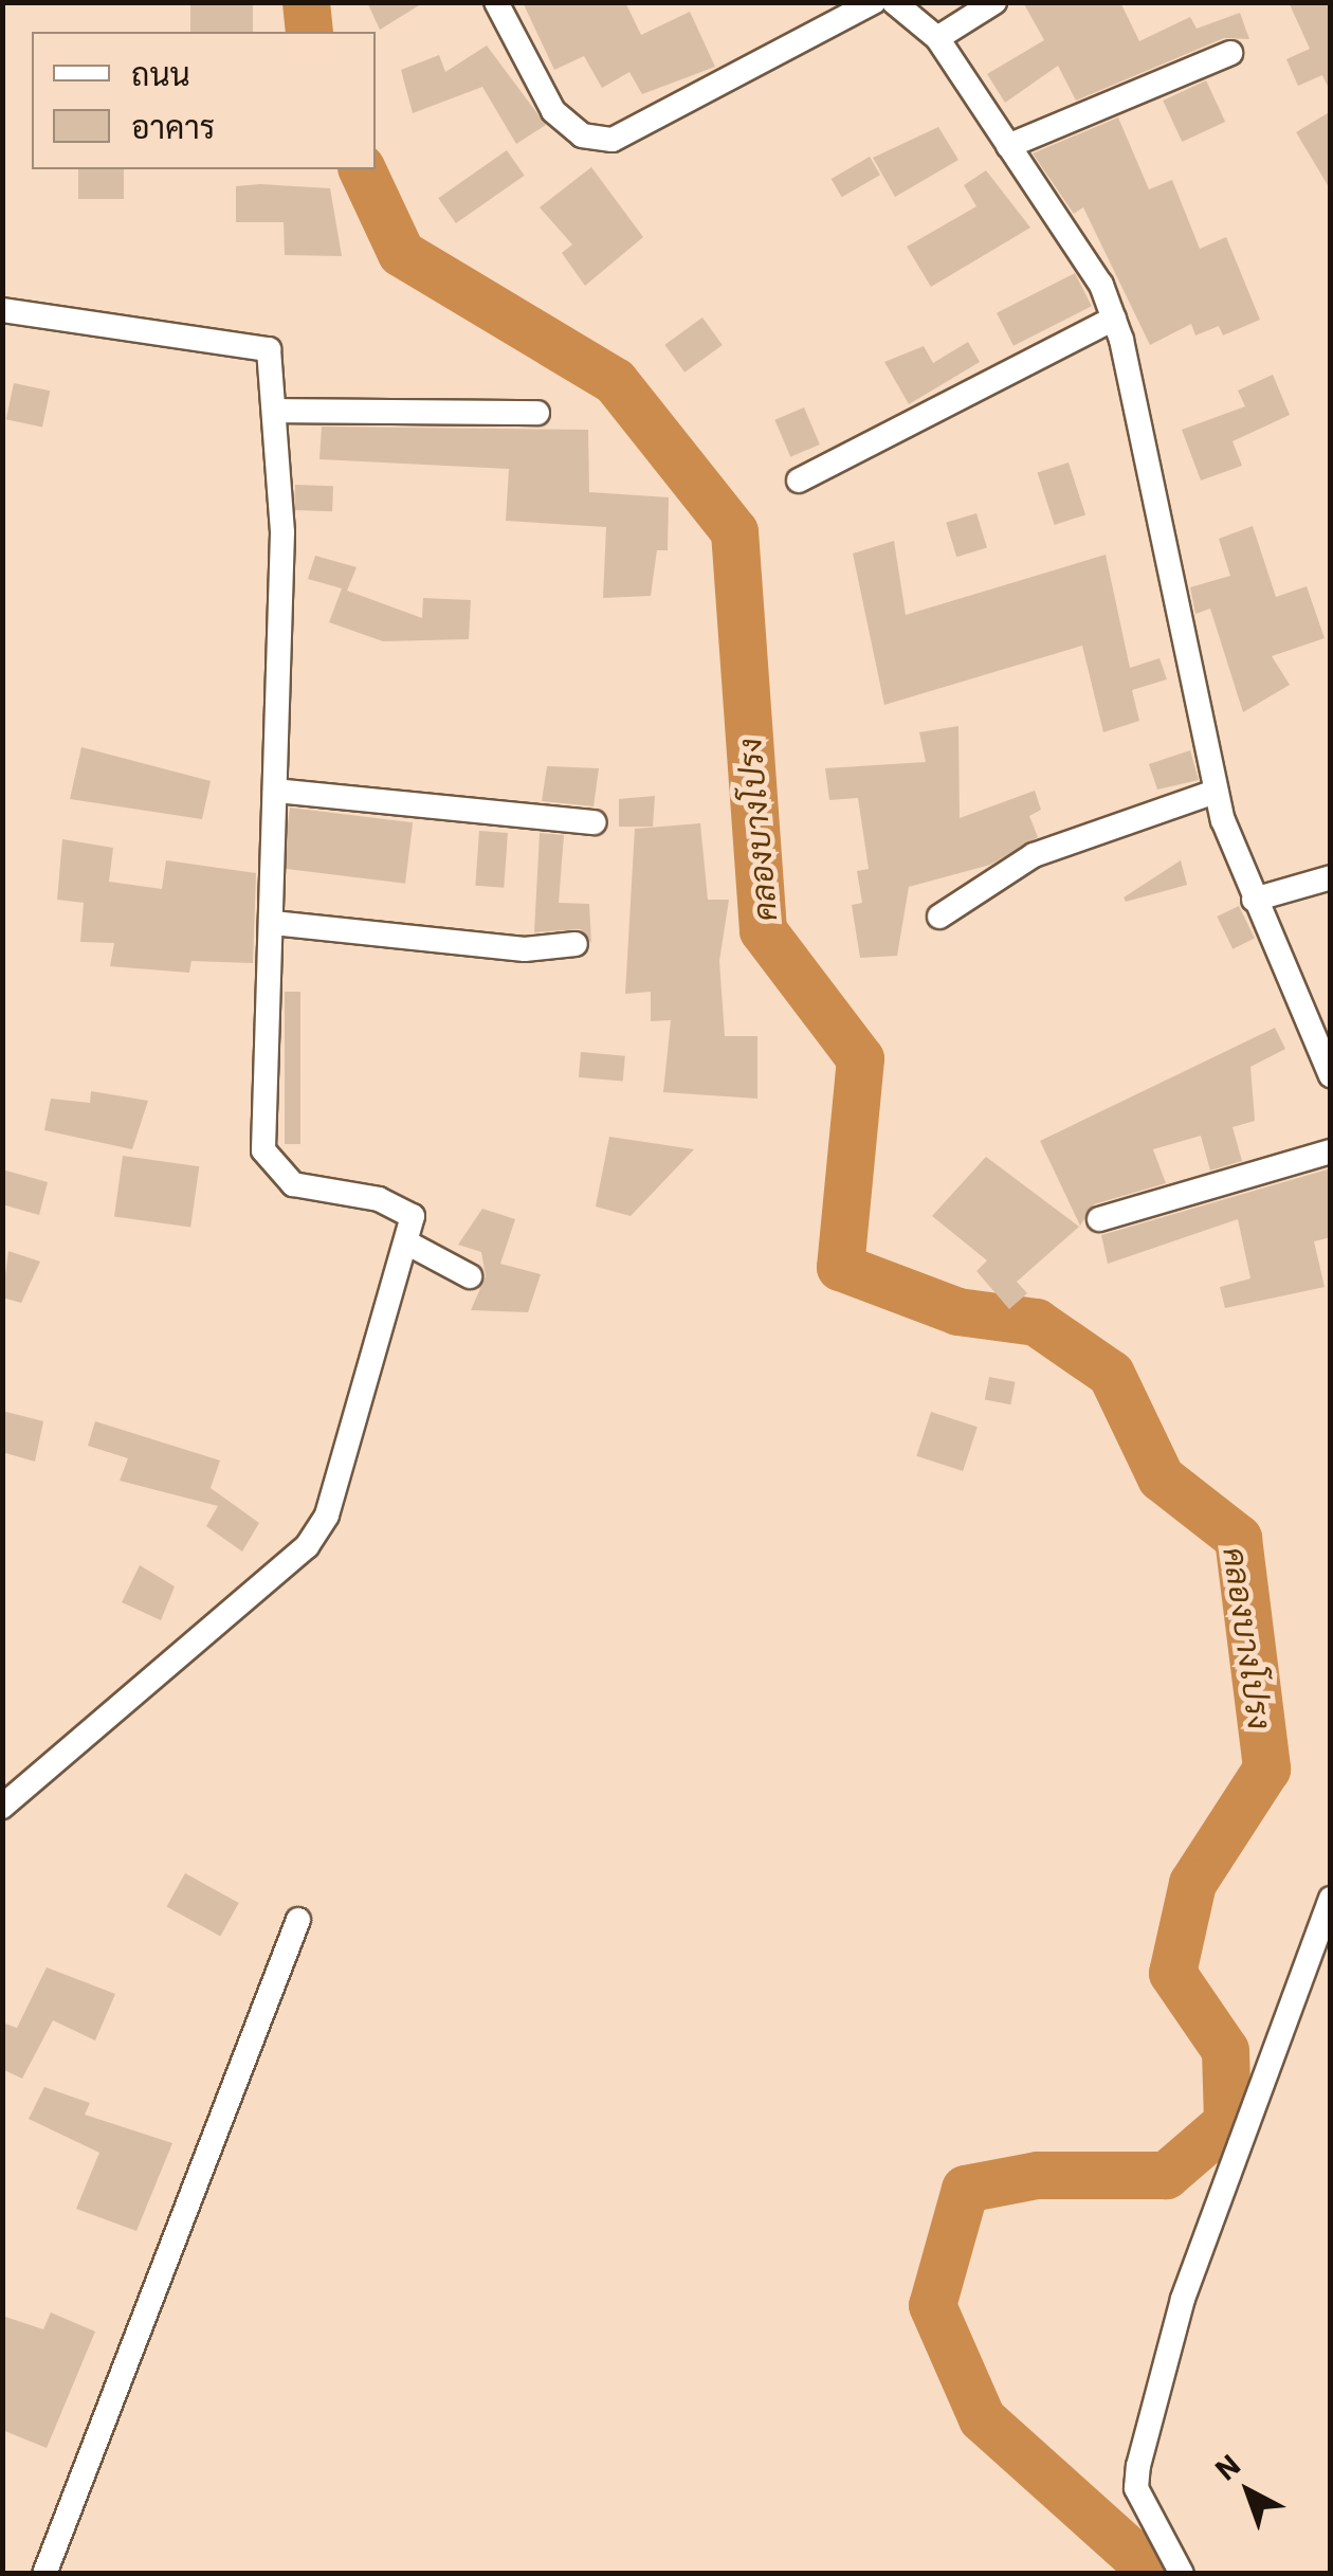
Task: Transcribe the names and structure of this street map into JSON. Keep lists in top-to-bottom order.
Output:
{
  "water": ["คลองบางโปรง"],
  "legend": ["ถนน", "อาคาร"],
  "north": "top left"
}
